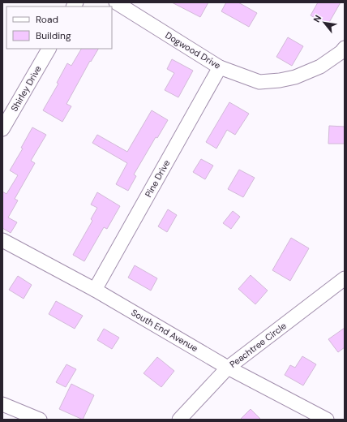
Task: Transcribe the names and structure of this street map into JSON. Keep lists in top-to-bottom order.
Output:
{
  "streets": {
    "street": [
      "Dogwood Drive",
      "Shirley Drive",
      "Pine Drive",
      "South End Avenue",
      "Peachtree Circle"
    ]
  },
  "crossings": [
    ["Dogwood Drive", "Pine Drive"],
    ["Pine Drive", "South End Avenue"],
    ["South End Avenue", "Peachtree Circle"]
  ],
  "legend": ["Road", "Building"],
  "north": "top left"
}
